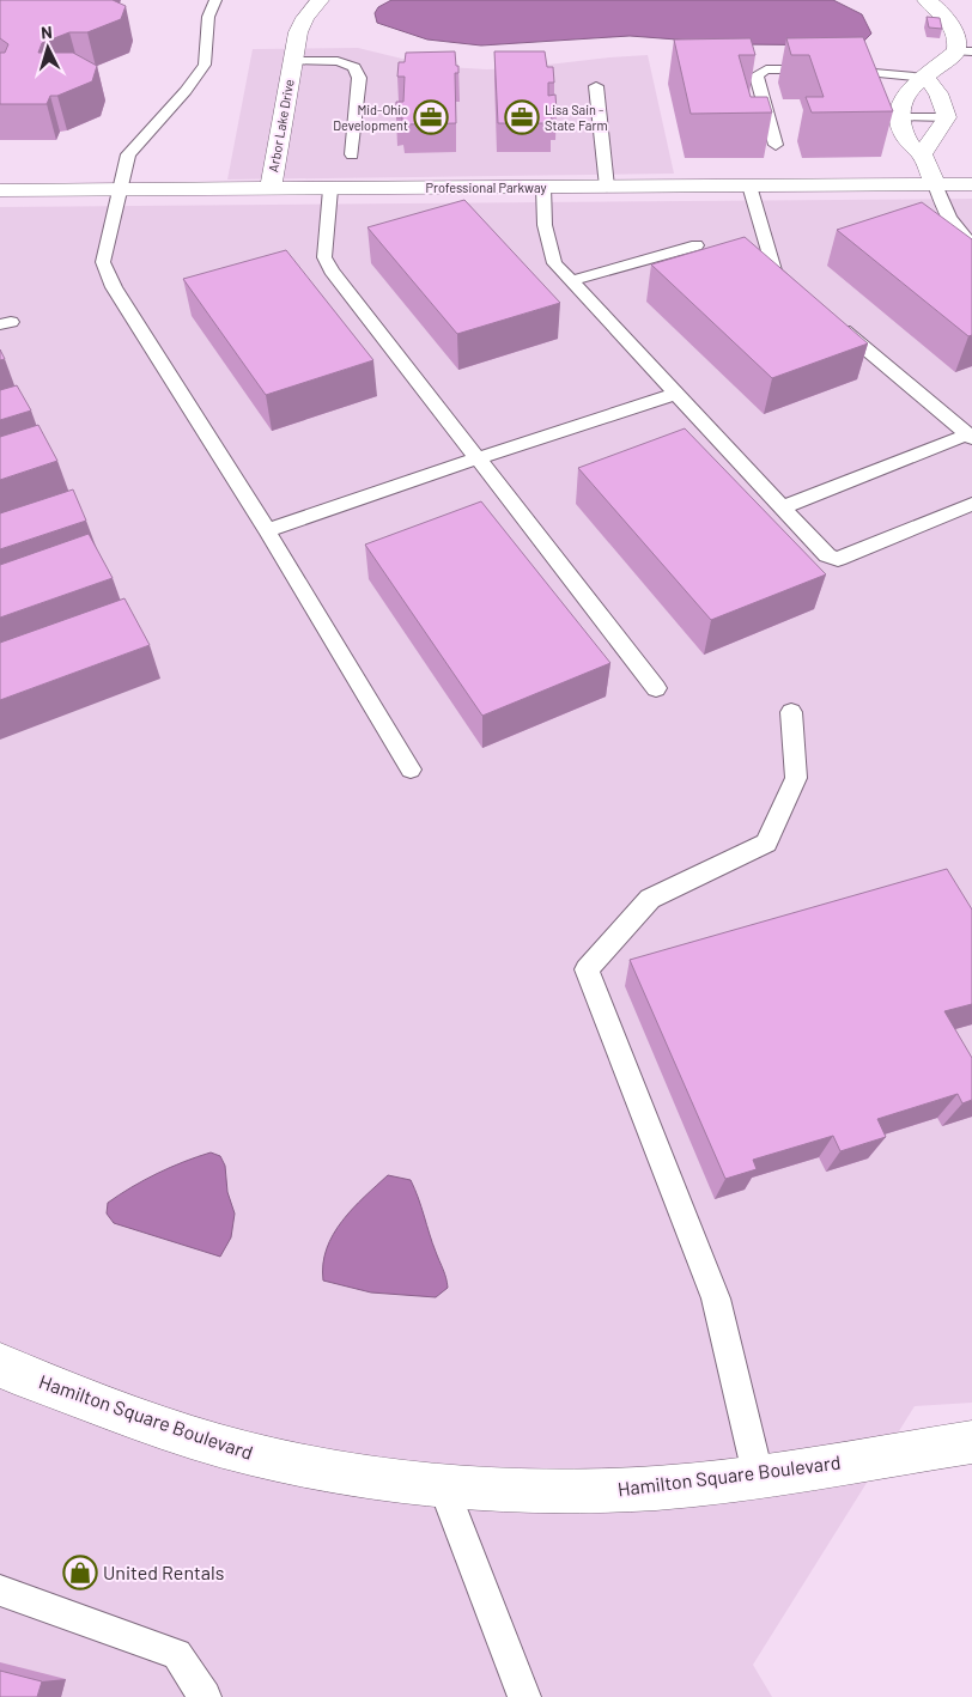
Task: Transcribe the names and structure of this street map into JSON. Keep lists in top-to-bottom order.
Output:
{
  "streets": {
    "street": ["Arbor Lake Drive", "Professional Parkway", "Hamilton Square Boulevard"]
  },
  "crossings": [
    ["Arbor Lake Drive", "Professional Parkway"]
  ],
  "places": {
    "office": ["Mid-Ohio Development", "Lisa Sain - State Farm"],
    "shop": ["United Rentals"]
  },
  "north": "top"
}
